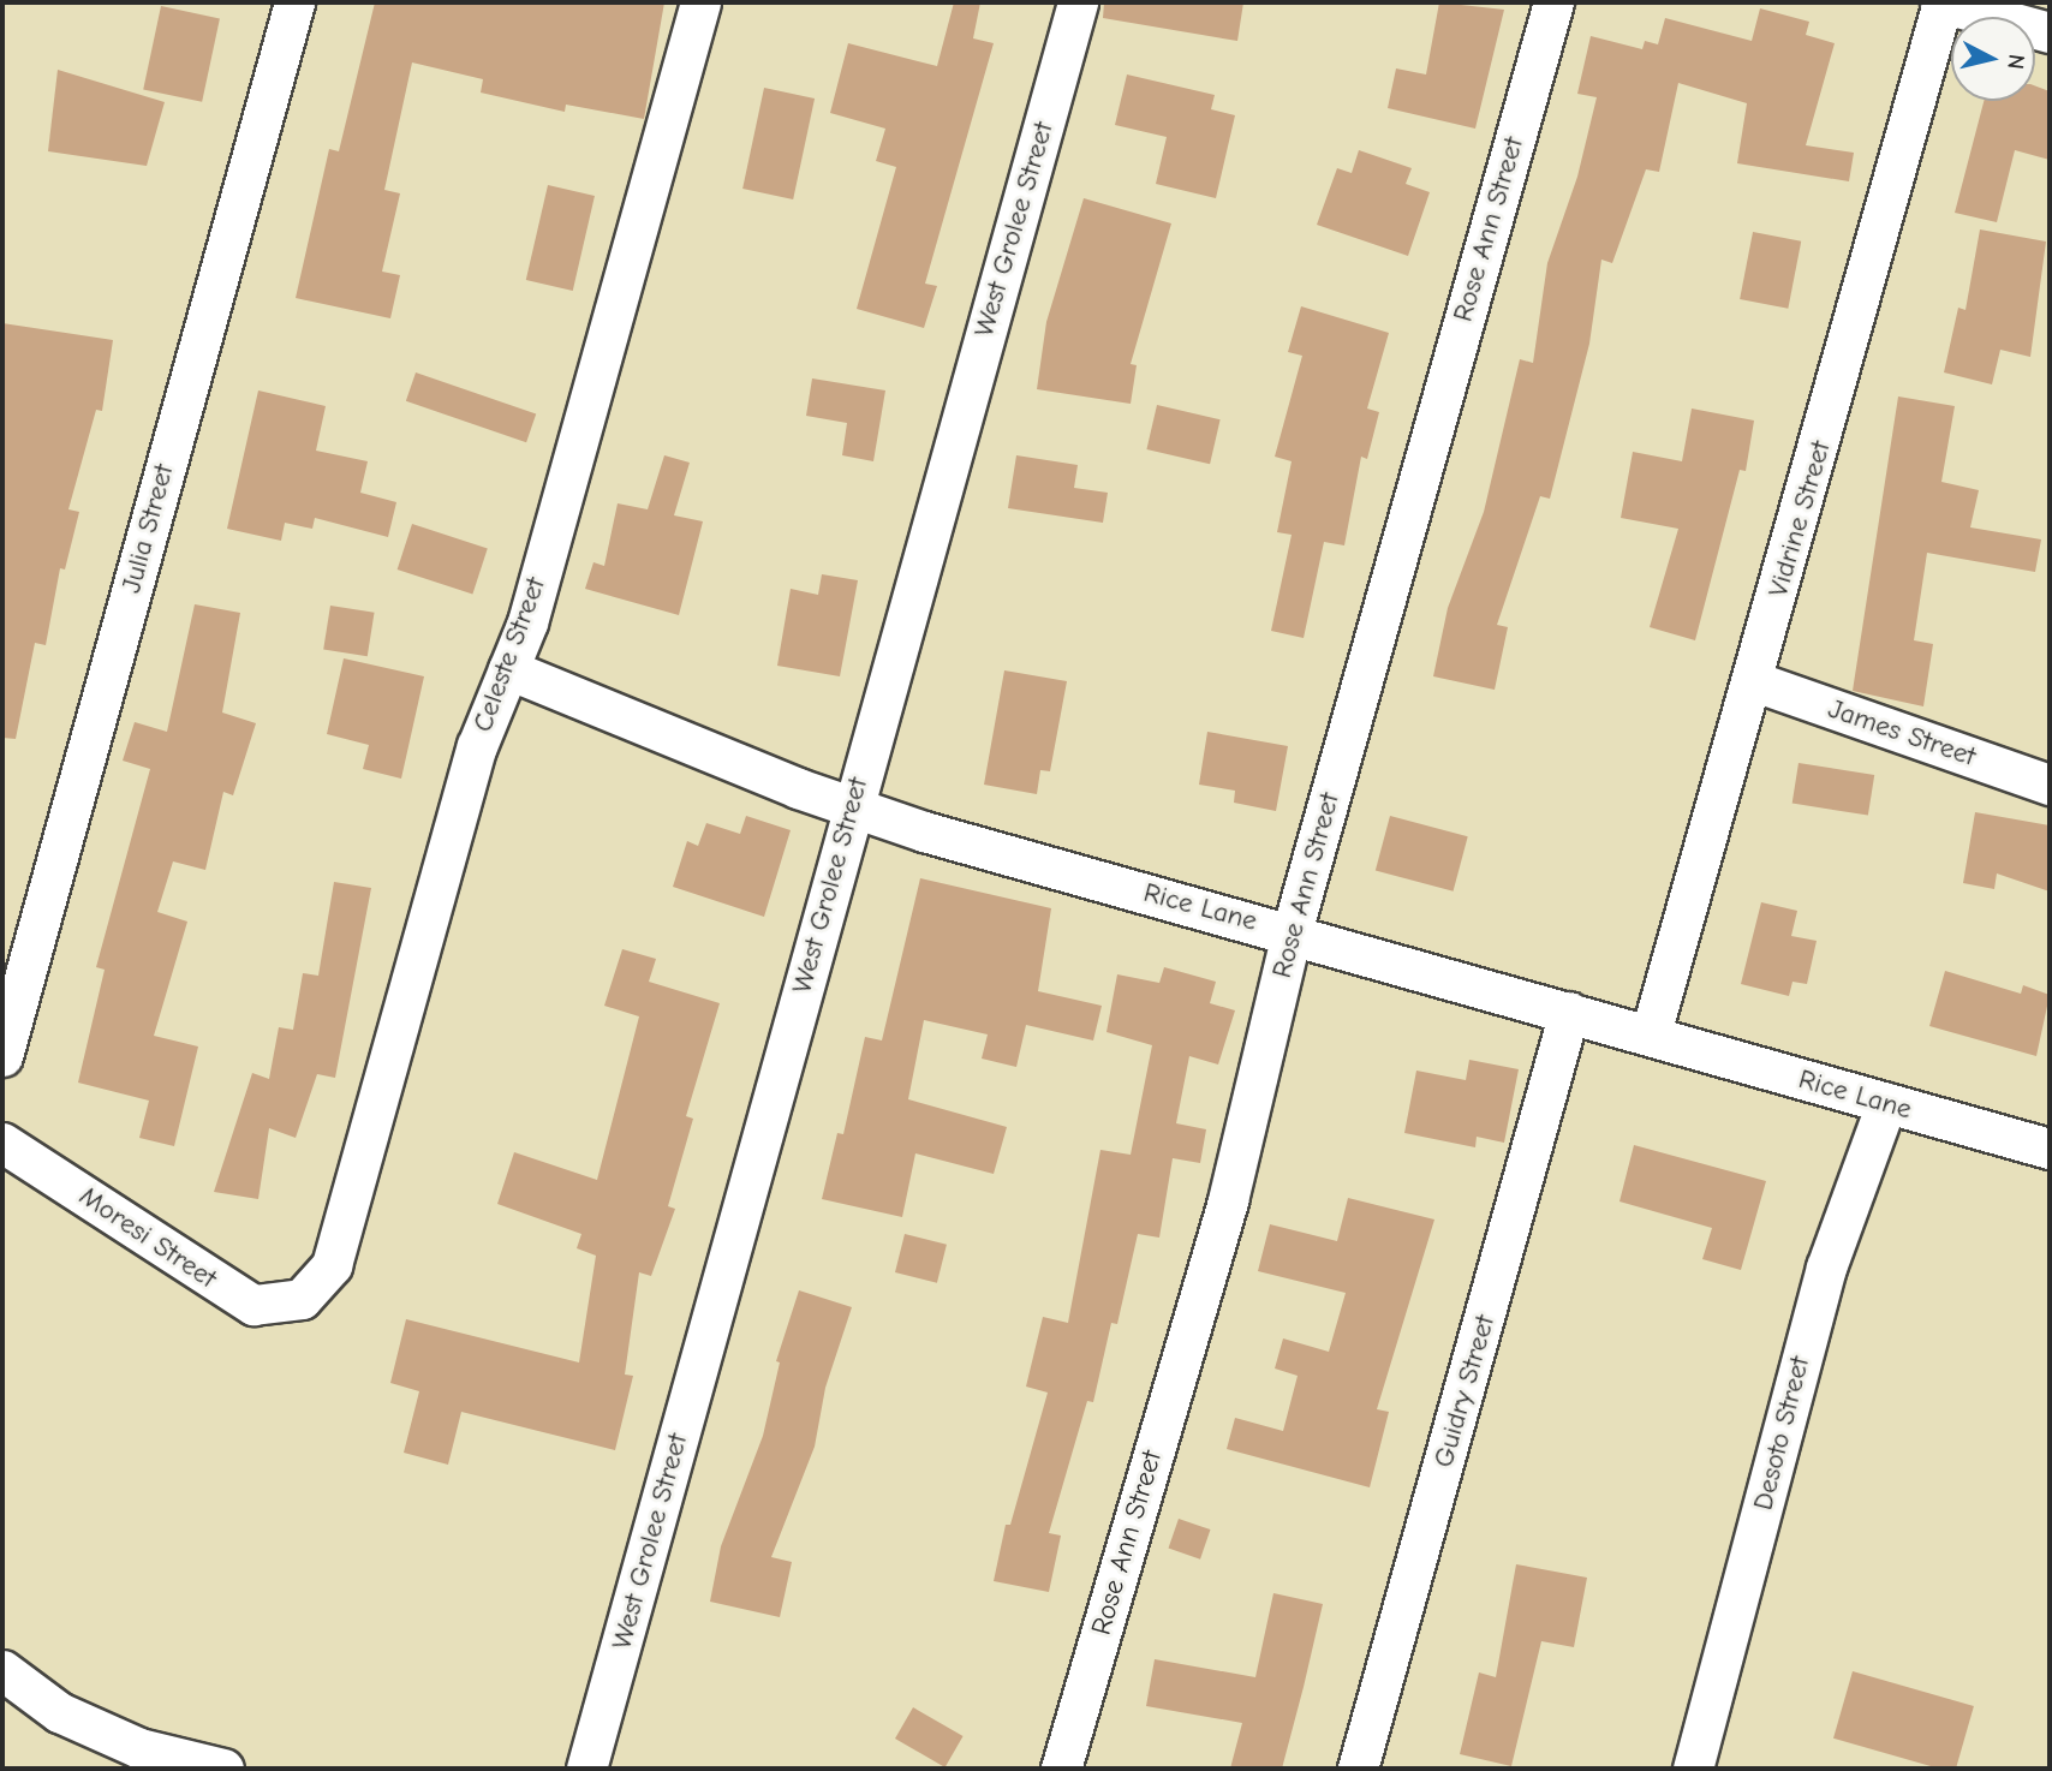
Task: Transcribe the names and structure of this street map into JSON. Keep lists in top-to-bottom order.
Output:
{
  "streets": {
    "street": [
      "West Grolee Street",
      "Rose Ann Street",
      "Vidrine Street",
      "Julia Street",
      "Celeste Street",
      "James Street",
      "Rice Lane",
      "Moresi Street",
      "Guidry Street",
      "Desoto Street"
    ]
  },
  "crossings": [
    ["West Grolee Street", "Rice Lane"],
    ["Rose Ann Street", "Rice Lane"],
    ["Vidrine Street", "James Street"],
    ["Vidrine Street", "Rice Lane"],
    ["Celeste Street", "Rice Lane"],
    ["Celeste Street", "Moresi Street"],
    ["Rice Lane", "Guidry Street"],
    ["Rice Lane", "Desoto Street"]
  ],
  "north": "right"
}
